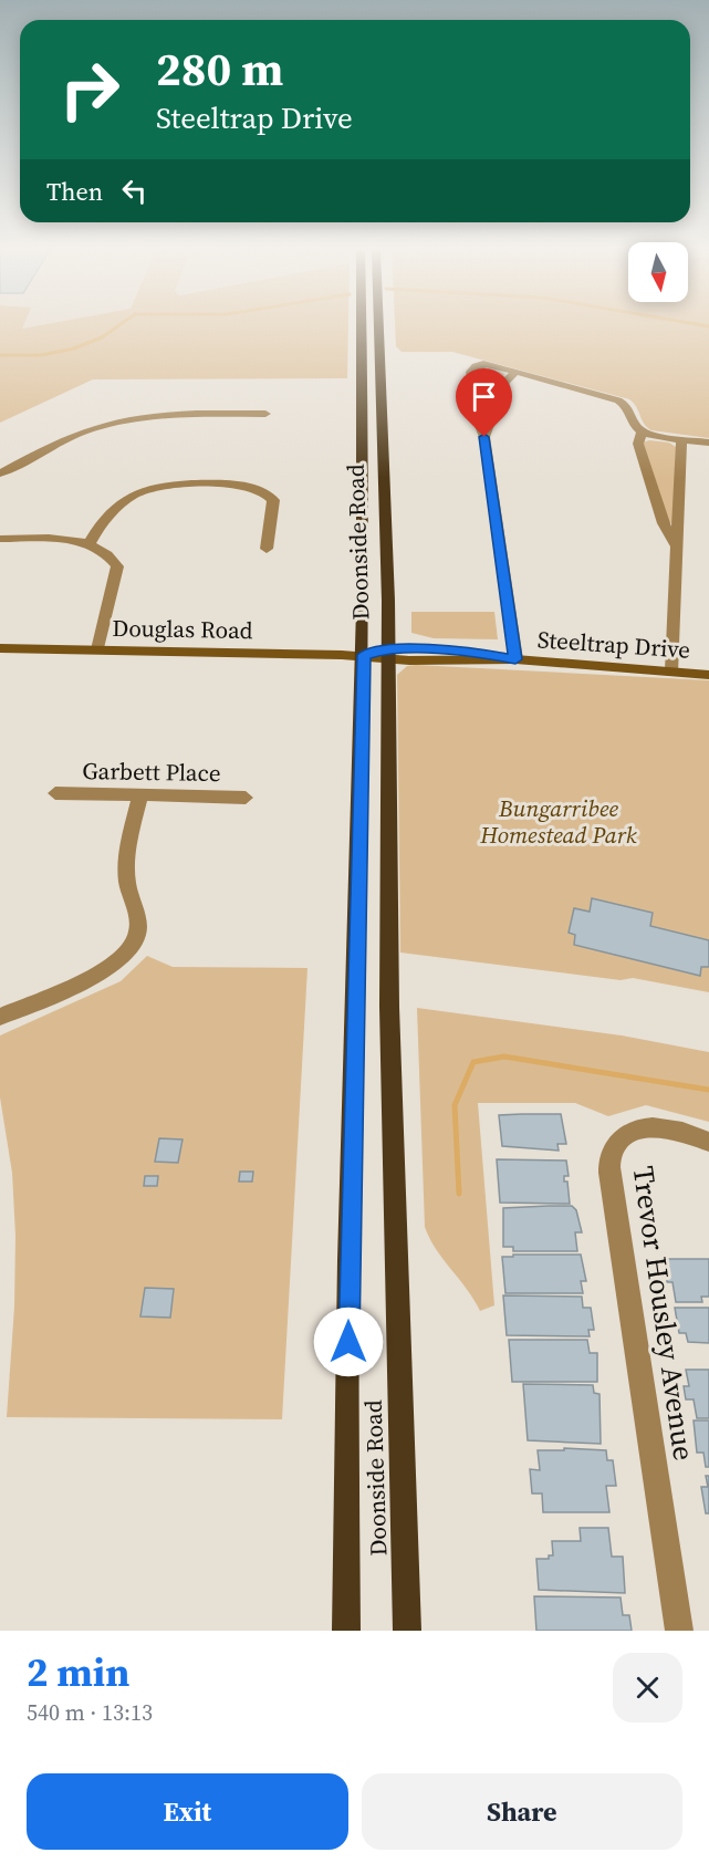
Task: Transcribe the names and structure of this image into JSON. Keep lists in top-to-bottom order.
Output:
{
  "streets": {
    "main road": ["Doonside Road"],
    "street": [
      "Douglas Road",
      "Steeltrap Drive",
      "Garbett Place",
      "Trevor Housley Avenue"
    ]
  },
  "crossings": [
    ["Doonside Road", "Douglas Road"],
    ["Doonside Road", "Steeltrap Drive"],
    ["Douglas Road", "Steeltrap Drive"]
  ],
  "parks": ["Bungarribee Homestead Park"],
  "north": "bottom",
  "page": {
    "turn": ["280 m", "Steeltrap Drive"],
    "then": "Then",
    "heading": ["2 min", "540 m · 13:13"],
    "buttons": ["Exit", "Share"]
  }
}
